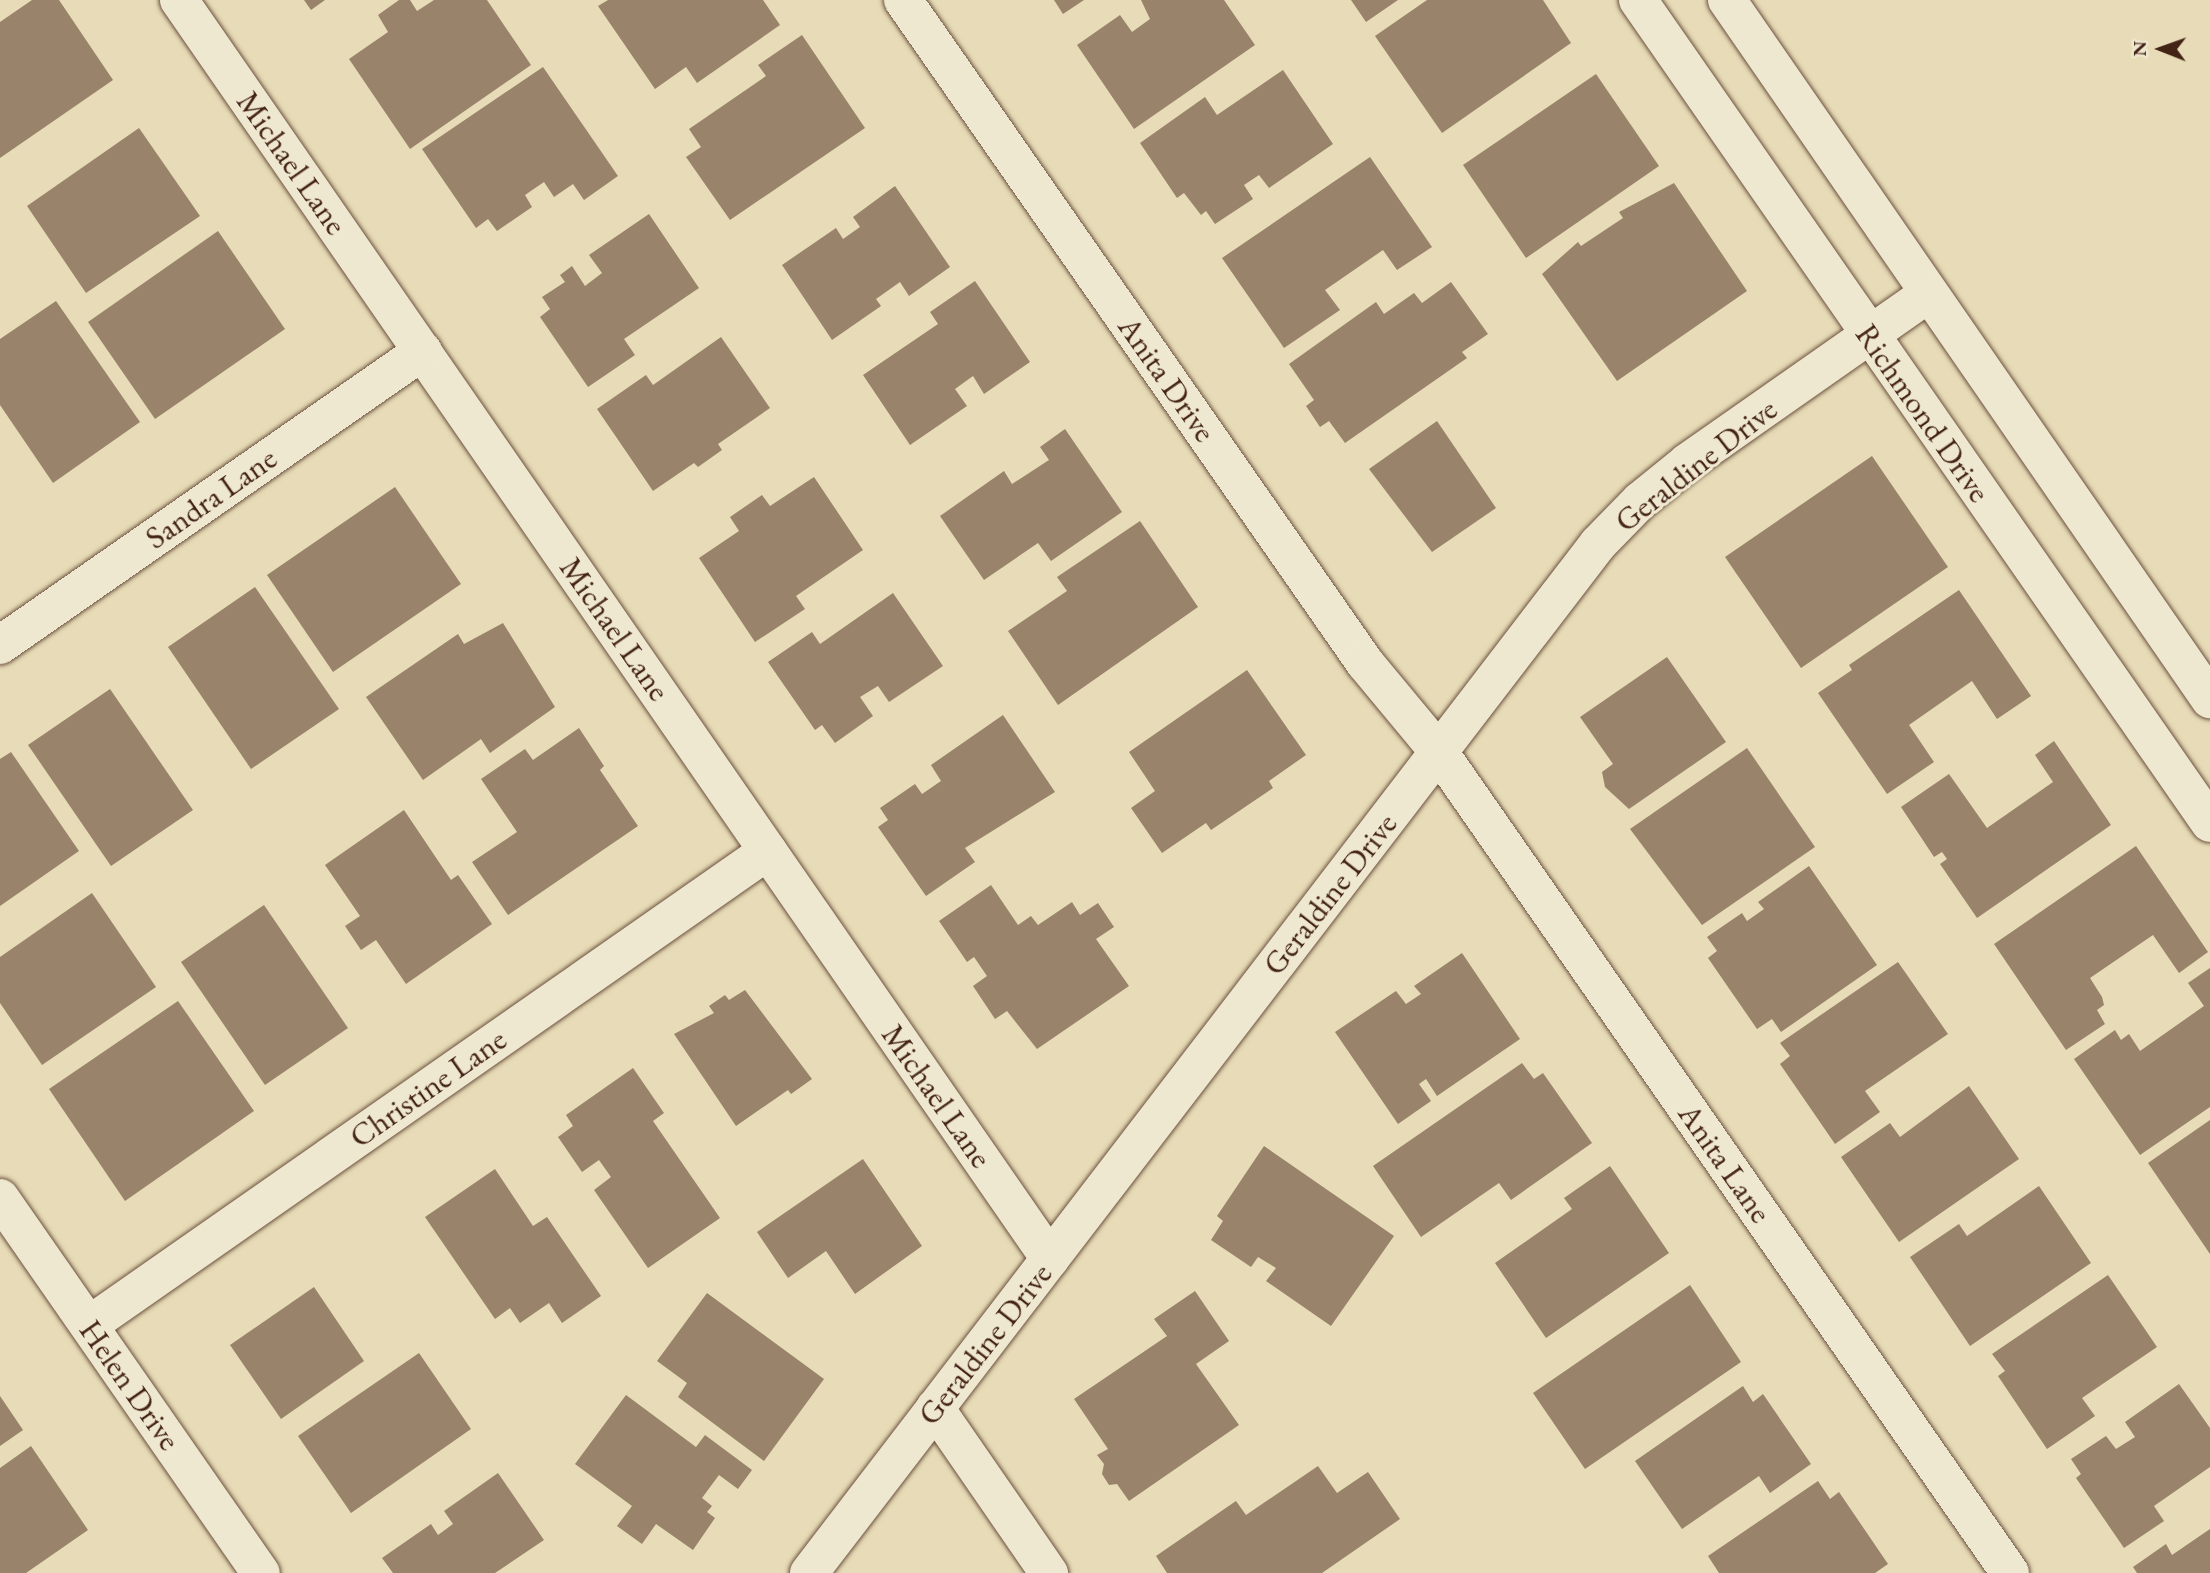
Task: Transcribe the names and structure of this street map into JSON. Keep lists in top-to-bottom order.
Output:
{
  "streets": {
    "street": [
      "Michael Lane",
      "Anita Drive",
      "Richmond Drive",
      "Geraldine Drive",
      "Sandra Lane",
      "Christine Lane",
      "Anita Lane",
      "Helen Drive"
    ]
  },
  "crossings": [
    ["Michael Lane", "Geraldine Drive"],
    ["Michael Lane", "Sandra Lane"],
    ["Michael Lane", "Christine Lane"],
    ["Anita Drive", "Geraldine Drive"],
    ["Anita Drive", "Anita Lane"],
    ["Richmond Drive", "Geraldine Drive"],
    ["Geraldine Drive", "Anita Lane"],
    ["Christine Lane", "Helen Drive"]
  ],
  "north": "left"
}
